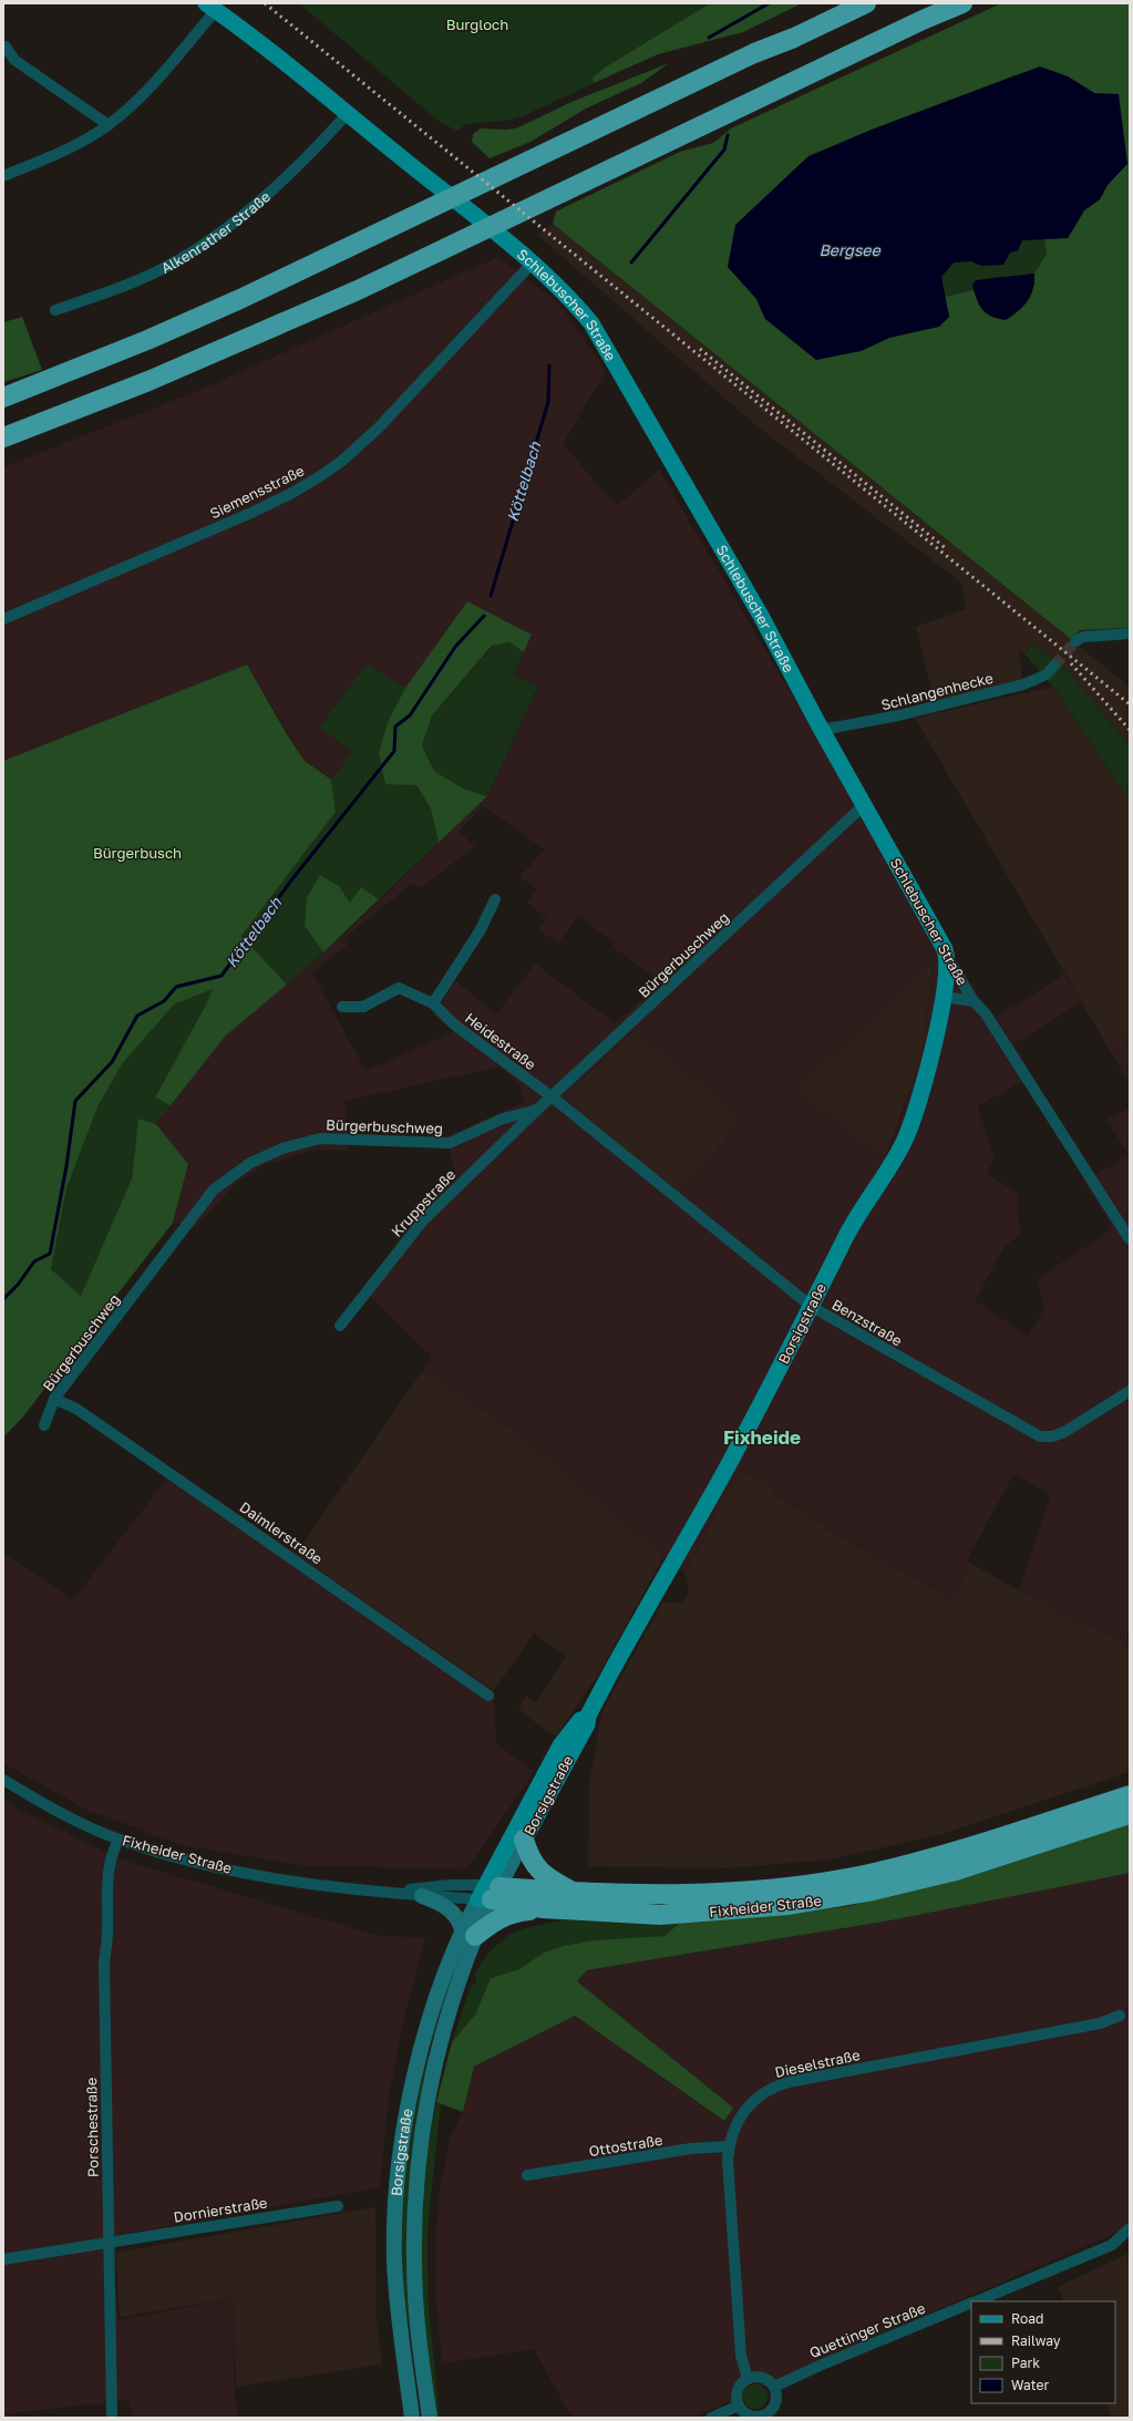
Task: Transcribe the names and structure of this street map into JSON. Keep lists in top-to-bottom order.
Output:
{
  "streets": {
    "highway": ["Fixheider Straße"],
    "main road": ["Schlebuscher Straße", "Borsigstraße"],
    "street": [
      "Alkenrather Straße",
      "Siemensstraße",
      "Schlangenhecke",
      "Bürgerbuschweg",
      "Heidestraße",
      "Kruppstraße",
      "Benzstraße",
      "Daimlerstraße",
      "Dieselstraße",
      "Porschestraße",
      "Ottostraße",
      "Dornierstraße",
      "Quettinger Straße"
    ]
  },
  "crossings": [
    ["Alkenrather Straße", "Schlebuscher Straße"],
    ["Schlebuscher Straße", "Siemensstraße"],
    ["Schlebuscher Straße", "Schlangenhecke"],
    ["Schlebuscher Straße", "Bürgerbuschweg"],
    ["Schlebuscher Straße", "Borsigstraße"],
    ["Bürgerbuschweg", "Heidestraße"],
    ["Bürgerbuschweg", "Kruppstraße"],
    ["Bürgerbuschweg", "Benzstraße"],
    ["Bürgerbuschweg", "Daimlerstraße"],
    ["Heidestraße", "Benzstraße"],
    ["Benzstraße", "Borsigstraße"],
    ["Borsigstraße", "Fixheider Straße"],
    ["Fixheider Straße", "Porschestraße"],
    ["Dieselstraße", "Ottostraße"],
    ["Dieselstraße", "Quettinger Straße"],
    ["Porschestraße", "Dornierstraße"]
  ],
  "districts": ["Fixheide"],
  "water": ["Bergsee", "Köttelbach"],
  "parks": ["Burgloch", "Bürgerbusch"],
  "legend": [
    "Road",
    "Railway",
    "Park",
    "Water"
  ]
}
